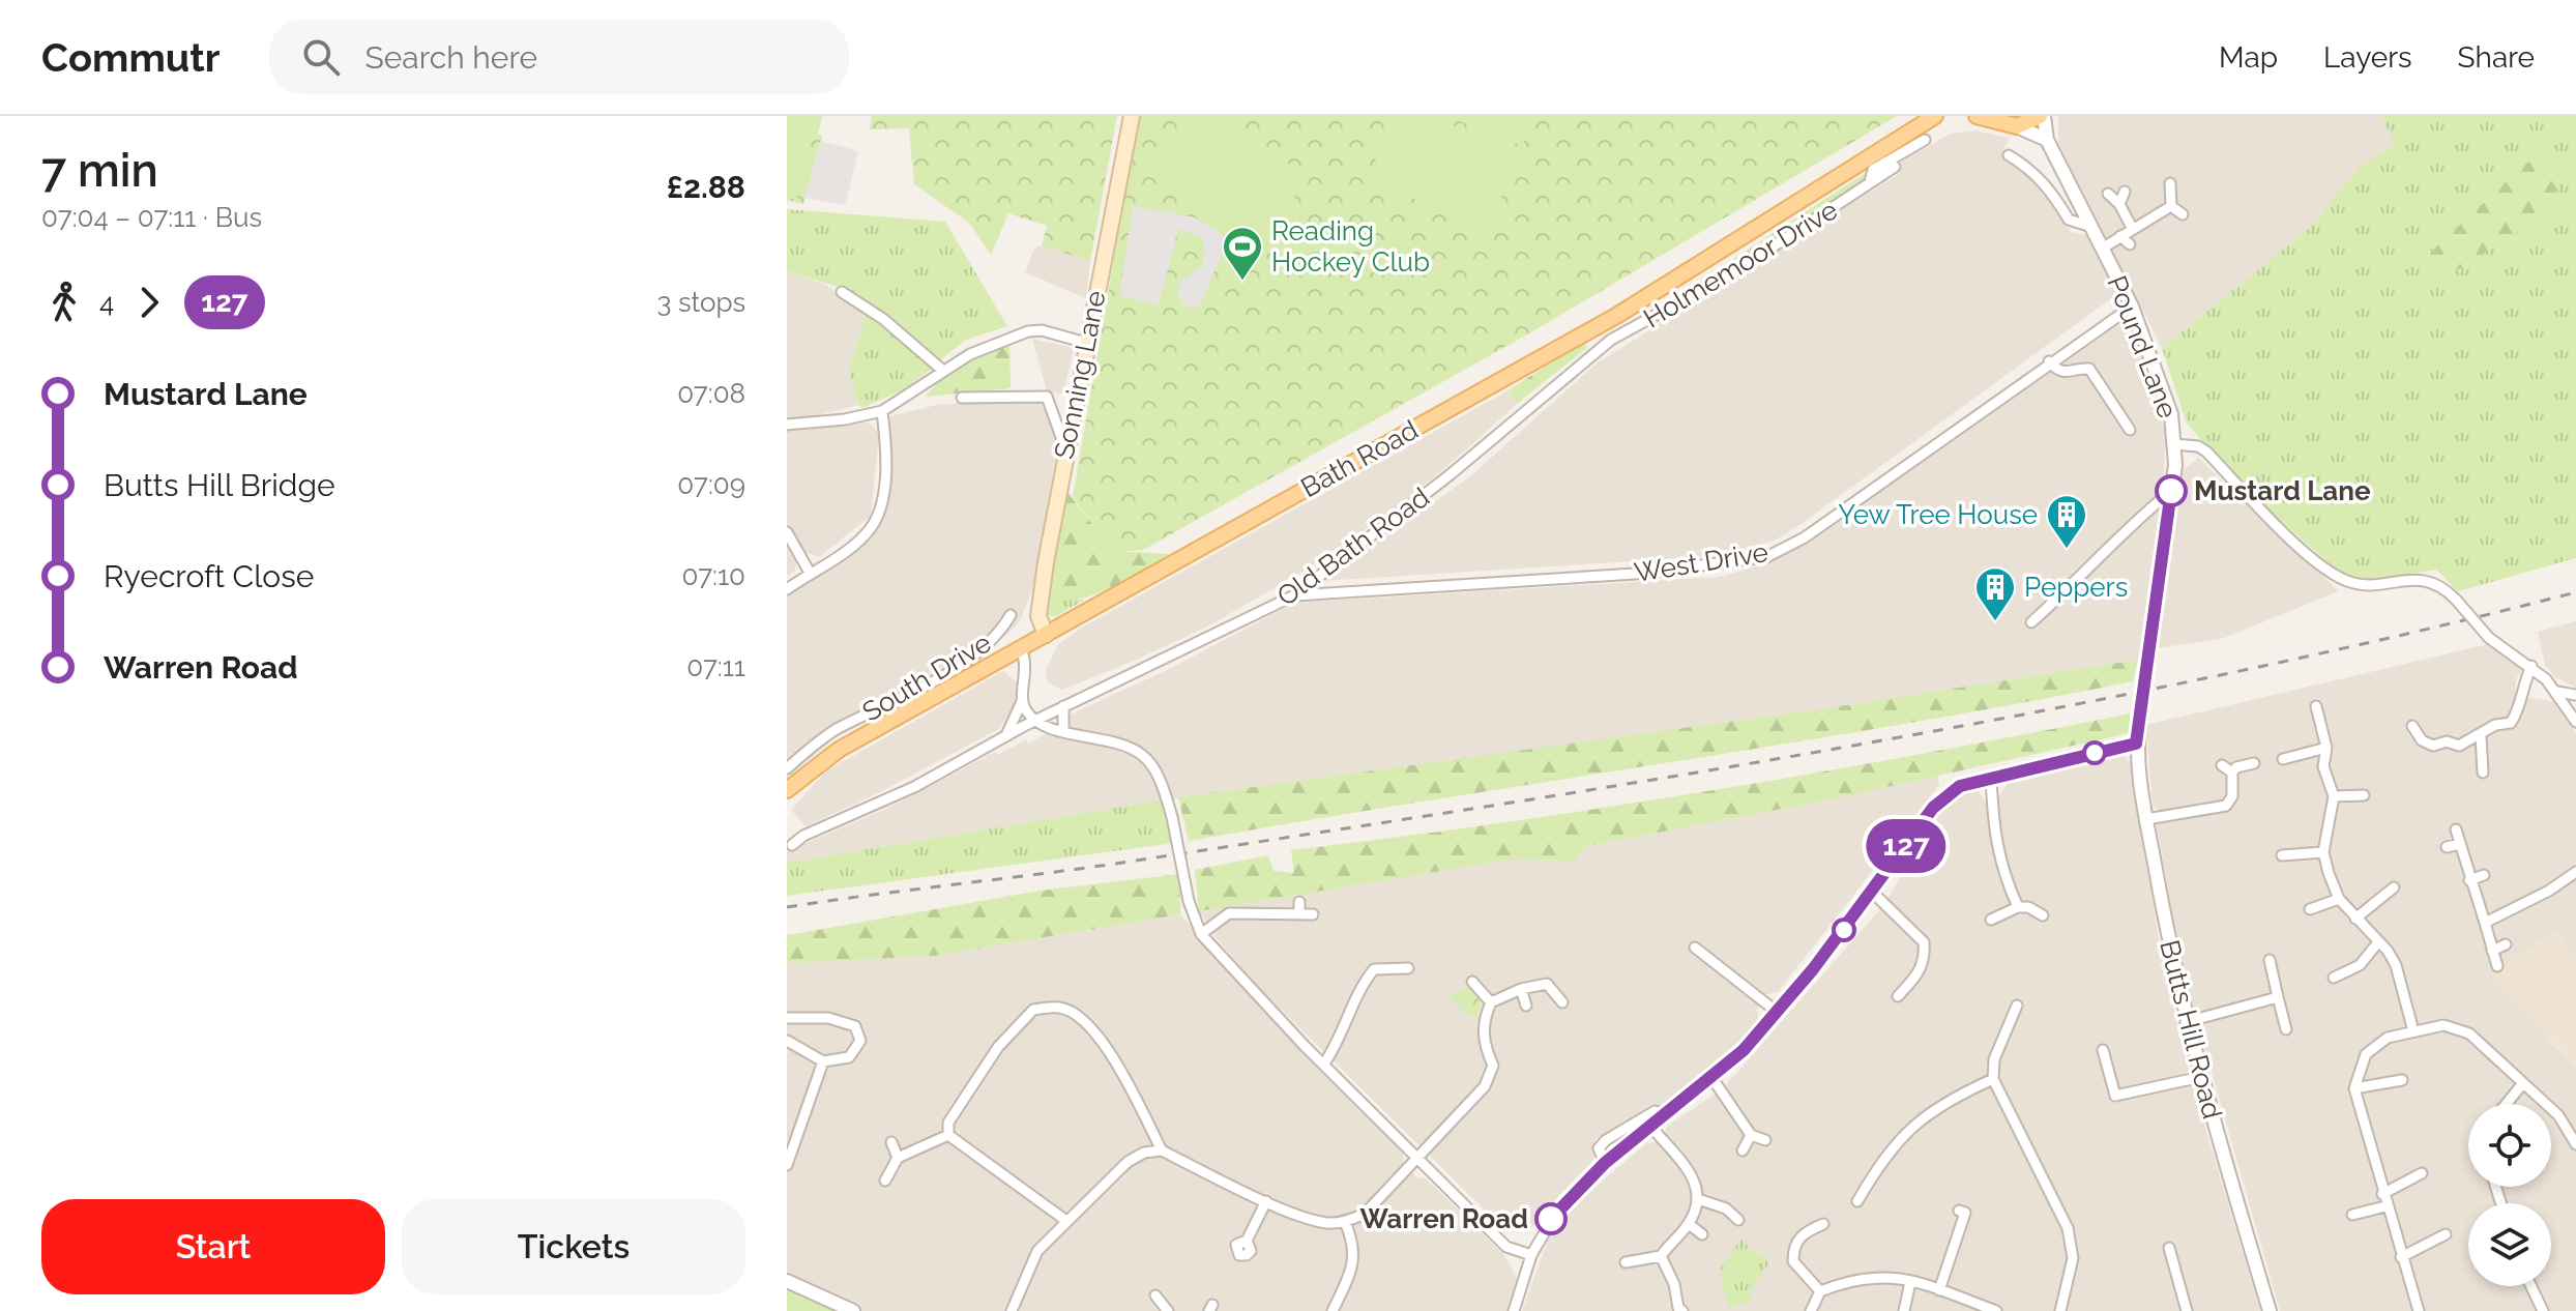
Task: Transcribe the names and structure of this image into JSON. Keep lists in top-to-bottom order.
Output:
{
  "streets": {
    "main road": ["Sonning Lane", "Bath Road"],
    "street": [
      "Holmemoor Drive",
      "Pound Lane",
      "Old Bath Road",
      "West Drive",
      "South Drive",
      "Butts Hill Road"
    ]
  },
  "crossings": [
    ["Holmemoor Drive", "Bath Road"],
    ["Holmemoor Drive", "Old Bath Road"],
    ["Pound Lane", "West Drive"],
    ["Pound Lane", "Butts Hill Road"],
    ["Sonning Lane", "Bath Road"],
    ["Bath Road", "South Drive"],
    ["Old Bath Road", "West Drive"]
  ],
  "places": {
    "sports": ["Reading Hockey Club"],
    "other": ["Mustard Lane", "Warren Road"],
    "building": ["Yew Tree House", "Peppers"]
  },
  "lines": ["bus line 127"],
  "page": {
    "header": "Commutr",
    "search": "Search here",
    "nav": ["Map", "Layers", "Share"],
    "heading": ["7 min", "07:04 – 07:11 · Bus", "£2.88"],
    "on_map": "127",
    "legs": ["4", "127", "3 stops"],
    "list": [
      {
        "name": "Mustard Lane",
        "value": "07:08"
      },
      {
        "name": "Butts Hill Bridge",
        "value": "07:09"
      },
      {
        "name": "Ryecroft Close",
        "value": "07:10"
      },
      {
        "name": "Warren Road",
        "value": "07:11"
      }
    ],
    "buttons": ["Start", "Tickets"]
  }
}
